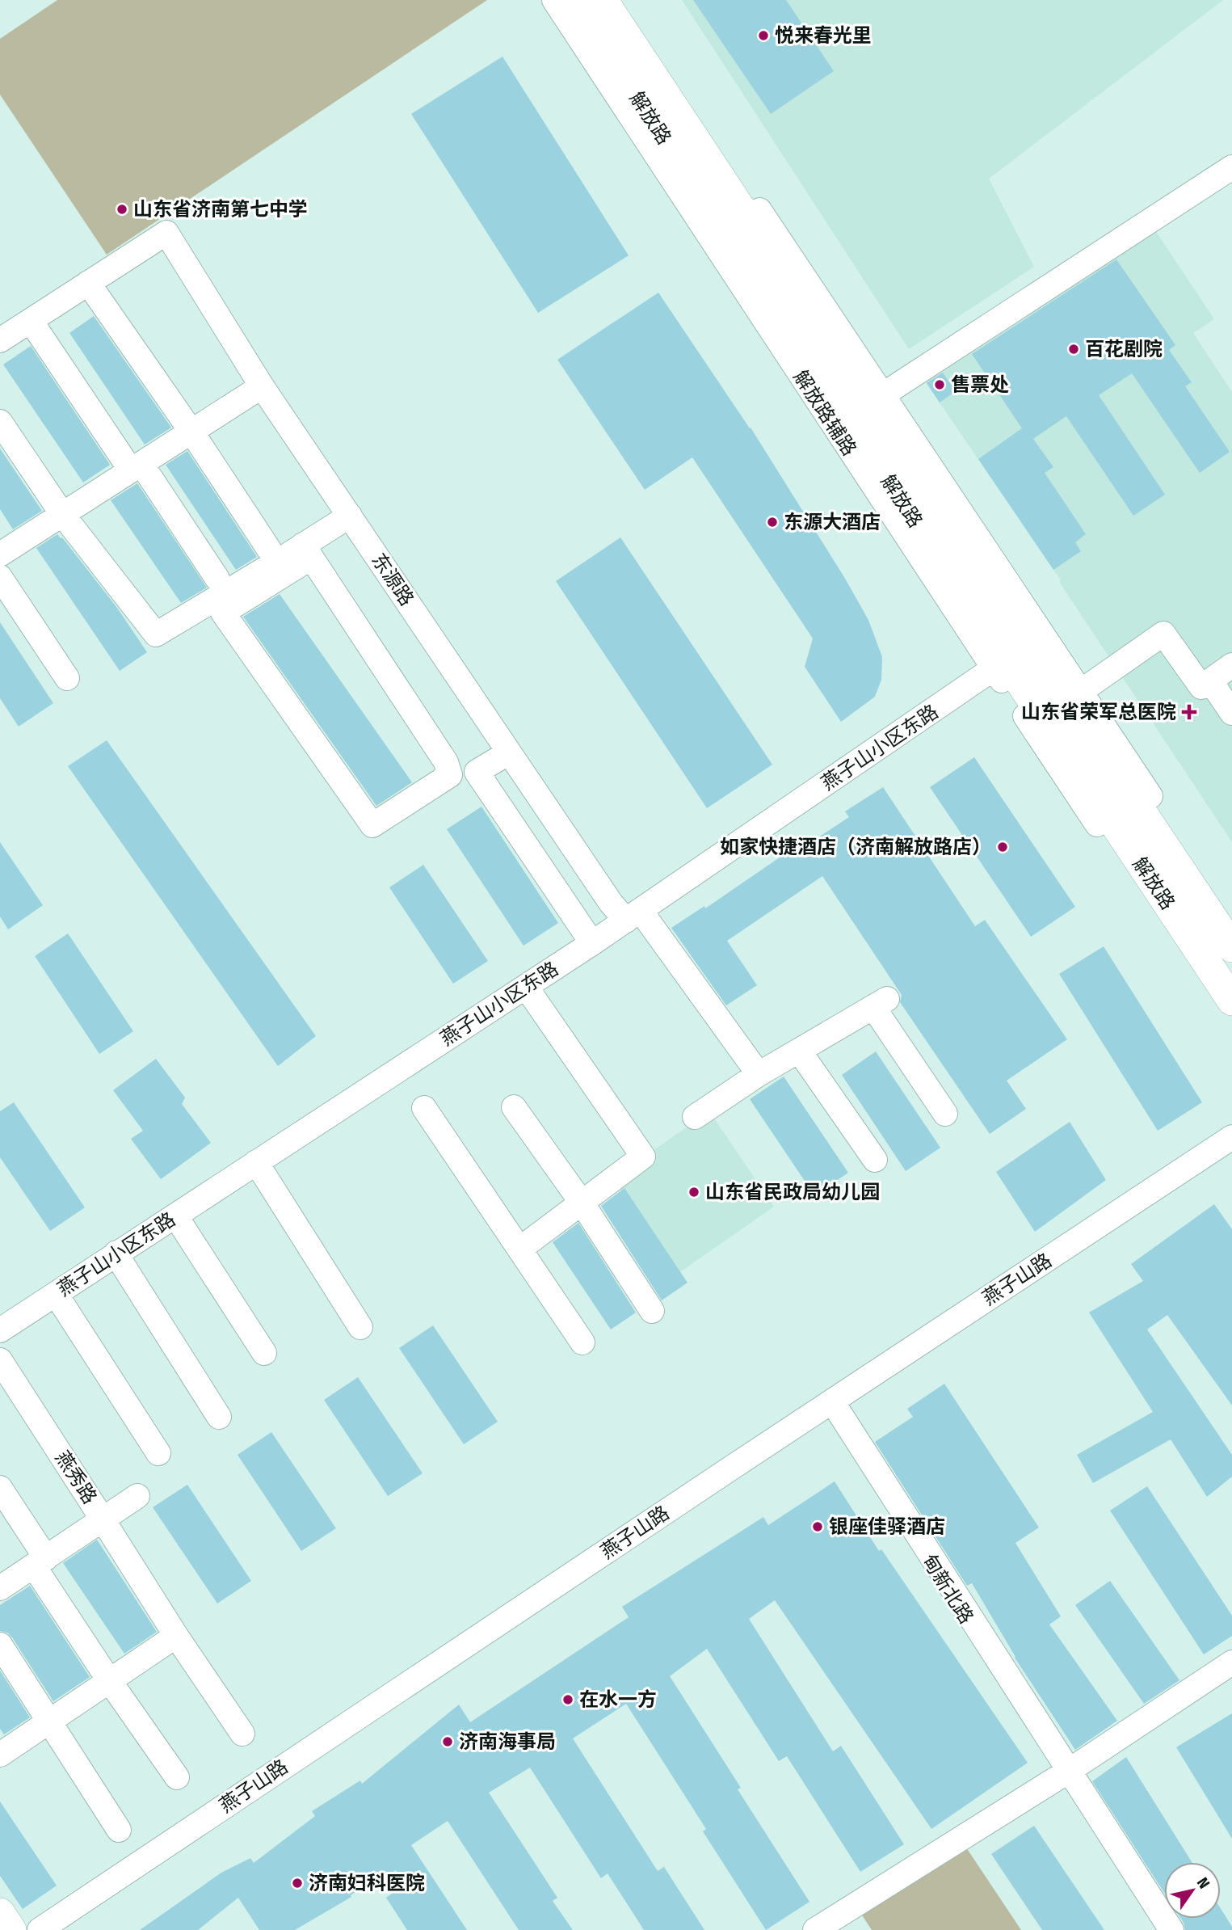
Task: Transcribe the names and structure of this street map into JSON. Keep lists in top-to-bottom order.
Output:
{
  "streets": {
    "main road": ["解放路"],
    "street": [
      "解放路辅路",
      "东源路",
      "燕子山小区东路",
      "燕子山路",
      "燕秀路",
      "甸新北路"
    ]
  },
  "crossings": [
    ["解放路", "解放路辅路"],
    ["解放路辅路", "燕子山小区东路"],
    ["东源路", "燕子山小区东路"],
    ["燕子山路", "甸新北路"]
  ],
  "places": {
    "other": [
      "悦来春光里",
      "山东省济南第七中学",
      "百花剧院",
      "售票处",
      "东源大酒店",
      "如家快捷酒店（济南解放路店）",
      "山东省民政局幼儿园",
      "银座佳驿酒店",
      "在水一方",
      "济南海事局",
      "济南妇科医院"
    ],
    "health": ["山东省荣军总医院"]
  },
  "north": "top right"
}
